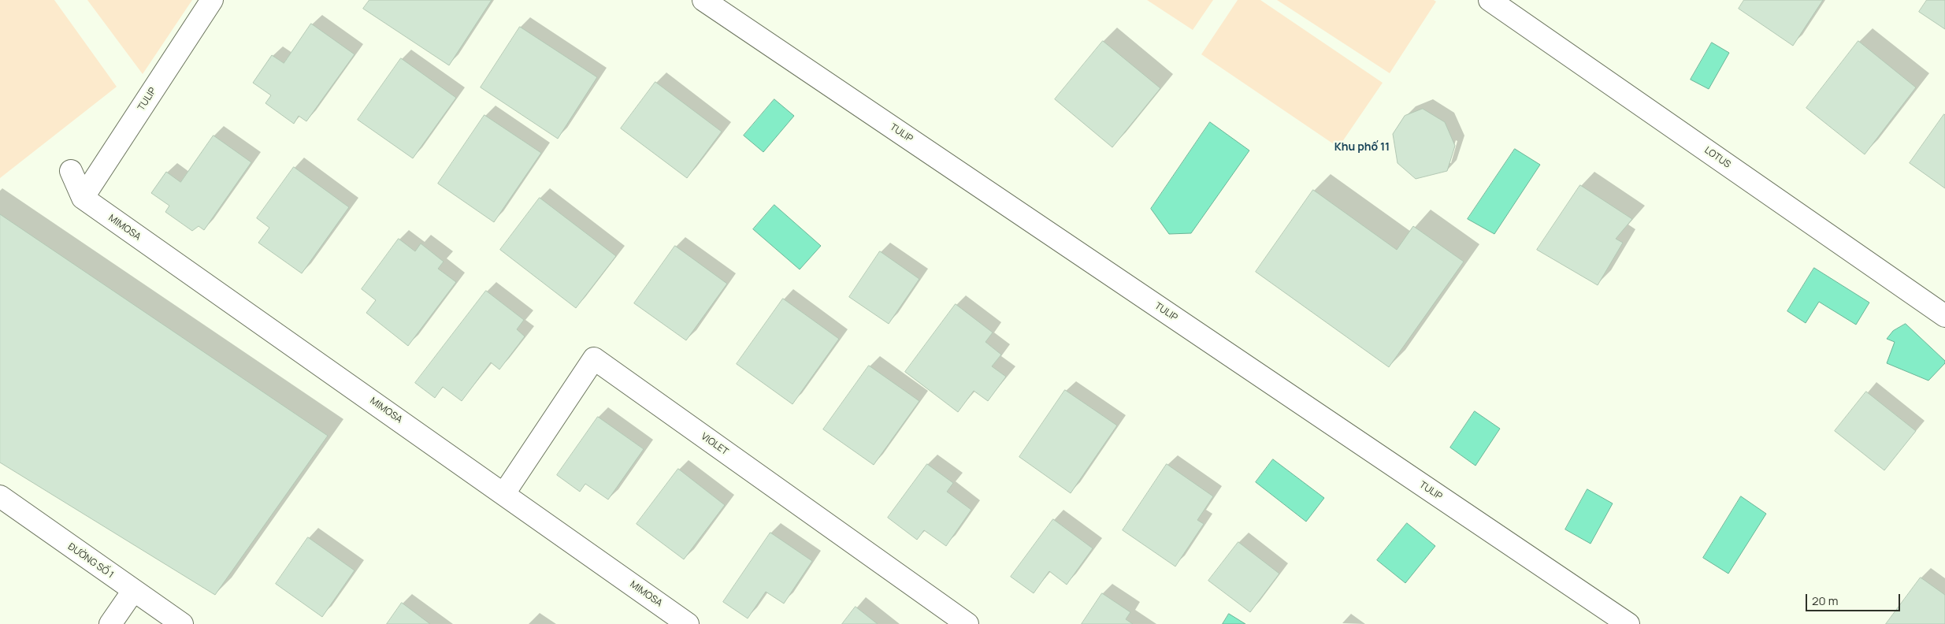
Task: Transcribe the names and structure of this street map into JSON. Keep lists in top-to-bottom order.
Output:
{
  "streets": {
    "street": [
      "TULIP",
      "LOTUS",
      "MIMOSA",
      "VIOLET",
      "ĐƯỜNG SỐ 1"
    ]
  },
  "crossings": [
    ["TULIP", "MIMOSA"],
    ["MIMOSA", "VIOLET"]
  ],
  "districts": ["Khu phố 11"],
  "scale_bar": "20 m"
}
